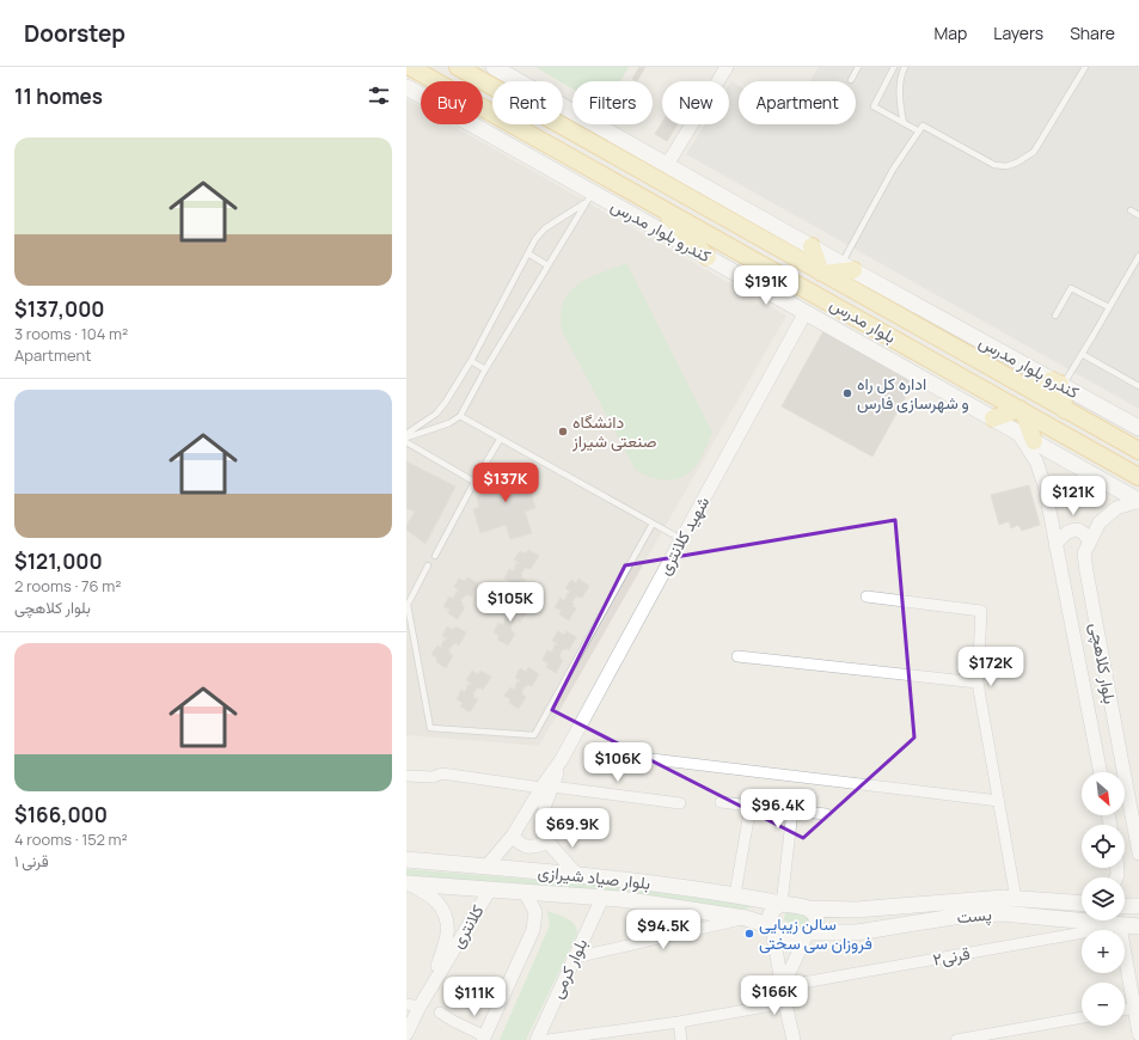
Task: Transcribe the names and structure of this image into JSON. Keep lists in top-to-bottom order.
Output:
{
  "streets": {
    "main road": [
      "کندرو بلوار مدرس",
      "بلوار مدرس",
      "بلوار صیاد شیرازی",
      "پست"
    ],
    "street": [
      "شهید کلانتری",
      "بلوار کلاهچی",
      "کلانتری",
      "قرنی۲",
      "بلوار کرمی"
    ]
  },
  "crossings": [
    ["کندرو بلوار مدرس", "شهید کلانتری"],
    ["کندرو بلوار مدرس", "بلوار کلاهچی"],
    ["بلوار صیاد شیرازی", "پست"],
    ["بلوار صیاد شیرازی", "کلانتری"],
    ["بلوار صیاد شیرازی", "بلوار کرمی"],
    ["پست", "قرنی۲"]
  ],
  "places": ["اداره کل راه و شهرسازی فارس", "دانشگاه صنعتی شیراز", "سالن زیبایی فروزان سی سختی"],
  "north": "bottom right",
  "page": {
    "header": "Doorstep",
    "nav": ["Map", "Layers", "Share"],
    "heading": "11 homes",
    "chip": [
      "Buy",
      "Rent",
      "Filters",
      "New",
      "Apartment"
    ],
    "list": [
      {
        "name": "$137,000",
        "note": "3 rooms · 104 m² · Apartment"
      },
      {
        "name": "$121,000",
        "note": "2 rooms · 76 m² · بلوار کلاهچی"
      },
      {
        "name": "$166,000",
        "note": "4 rooms · 152 m² · قرنی ۱"
      }
    ],
    "price": [
      "$191K",
      "$137K",
      "$121K",
      "$105K",
      "$172K",
      "$106K",
      "$96.4K",
      "$69.9K",
      "$94.5K",
      "$166K",
      "$111K"
    ],
    "map_buttons": ["+", "−"]
  }
}
